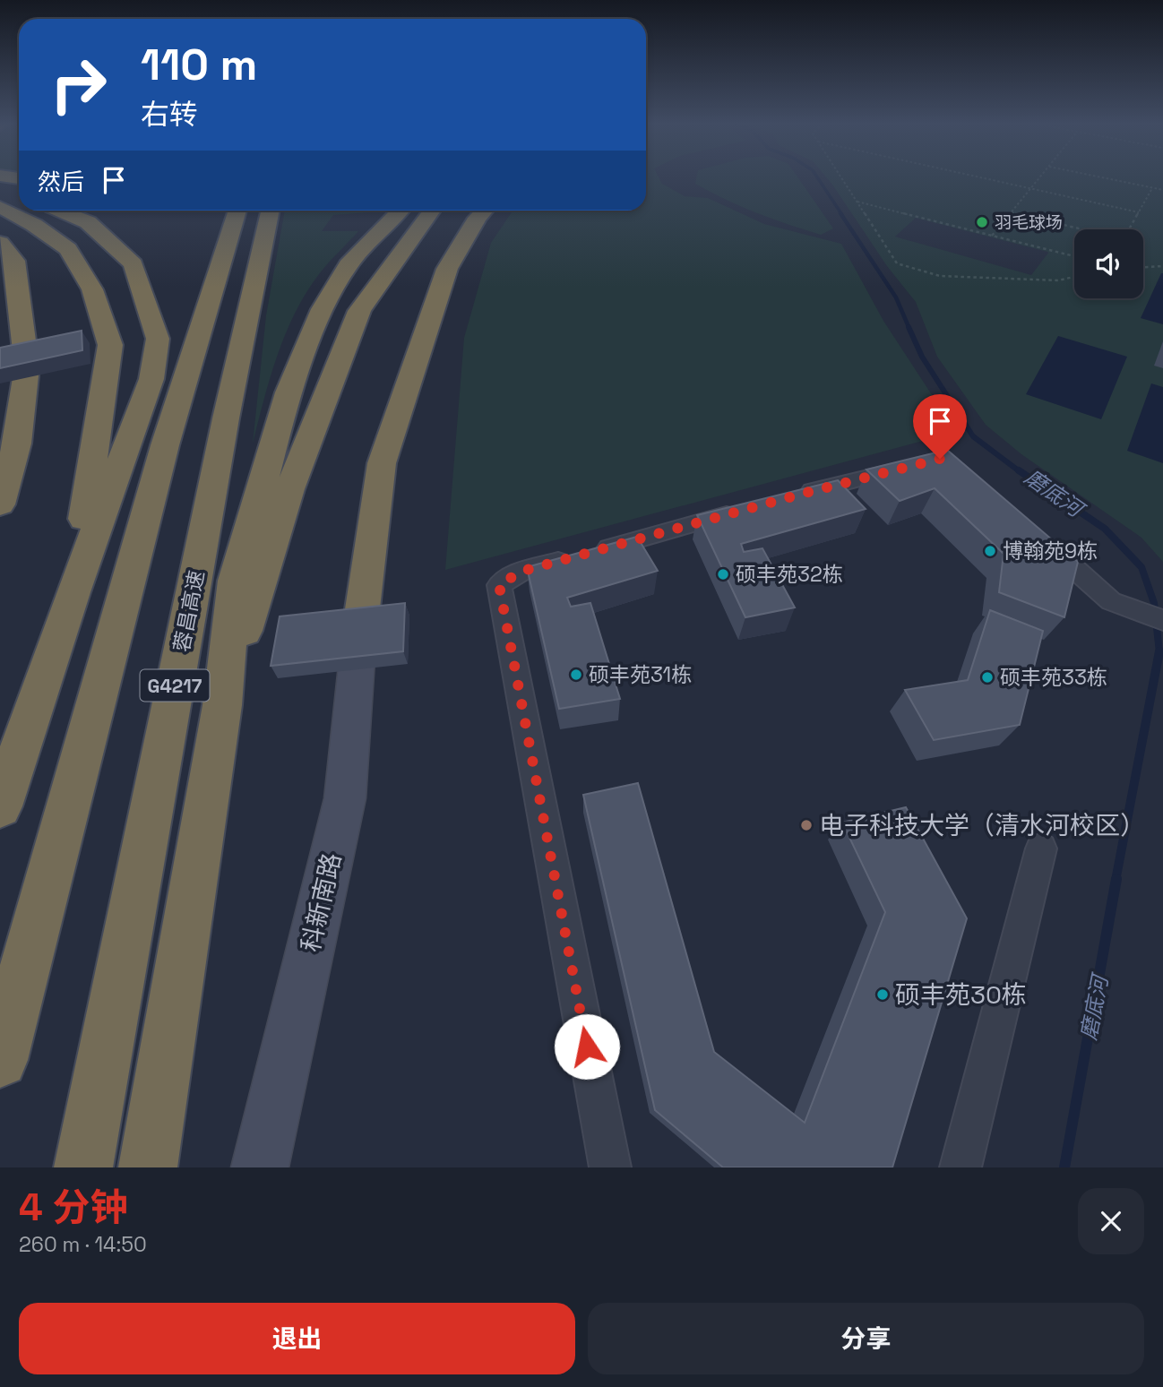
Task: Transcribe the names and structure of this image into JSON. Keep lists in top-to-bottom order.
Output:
{
  "streets": {
    "highway": ["蓉昌高速", "G4217"],
    "main road": ["科新南路"]
  },
  "water": ["磨底河"],
  "places": [
    "羽毛球场",
    "博翰苑9栋",
    "硕丰苑32栋",
    "硕丰苑31栋",
    "硕丰苑33栋",
    "电子科技大学（清水河校区）",
    "硕丰苑30栋"
  ],
  "page": {
    "turn": ["110 m", "右转"],
    "then": "然后",
    "heading": ["4 分钟", "260 m · 14:50"],
    "buttons": ["退出", "分享"]
  }
}
